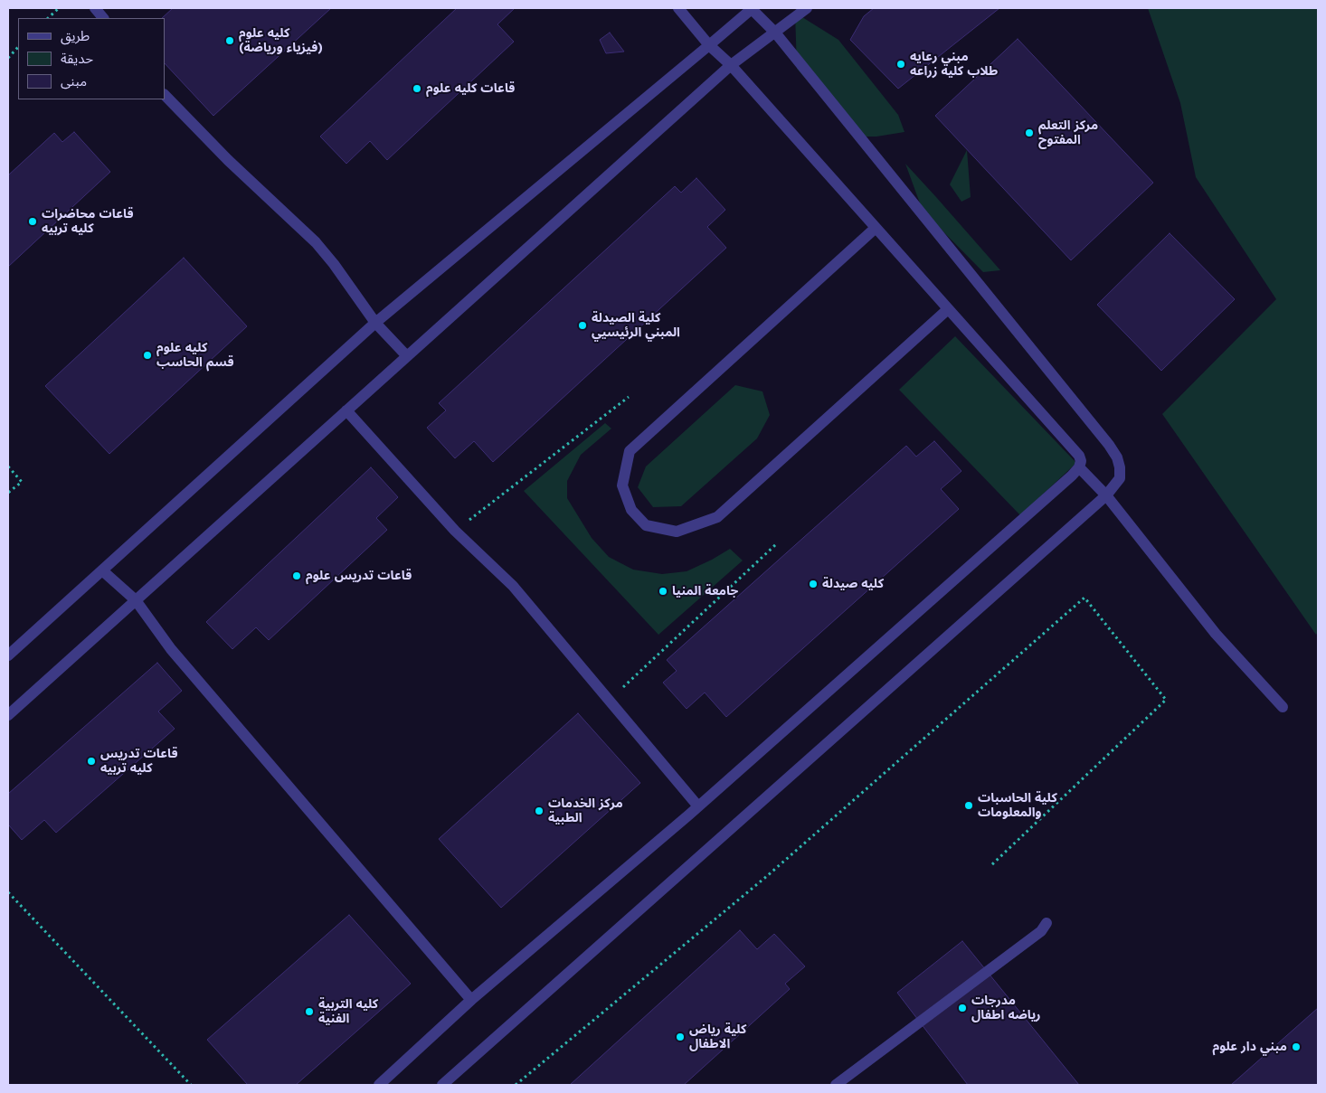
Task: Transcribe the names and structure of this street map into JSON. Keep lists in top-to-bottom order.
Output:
{
  "places": [
    "كليه علوم (فيزياء ورياضة)",
    "مبني رعايه طلاب كليه زراعه",
    "قاعات كليه علوم",
    "مركز التعلم المفتوح",
    "قاعات محاضرات كليه تربيه",
    "كلية الصيدلة المبني الرئيسيي",
    "كليه علوم قسم الحاسب",
    "قاعات تدريس علوم",
    "كليه صيدلة",
    "جامعة المنيا",
    "قاعات تدريس كليه تربيه",
    "كلية الحاسبات والمعلومات",
    "مركز الخدمات الطبية",
    "مدرجات رياضه اطفال",
    "كليه التربية الفنية",
    "كلية رياض الاطفال",
    "مبني دار علوم"
  ],
  "legend": ["طريق", "حديقة", "مبنى"]
}
